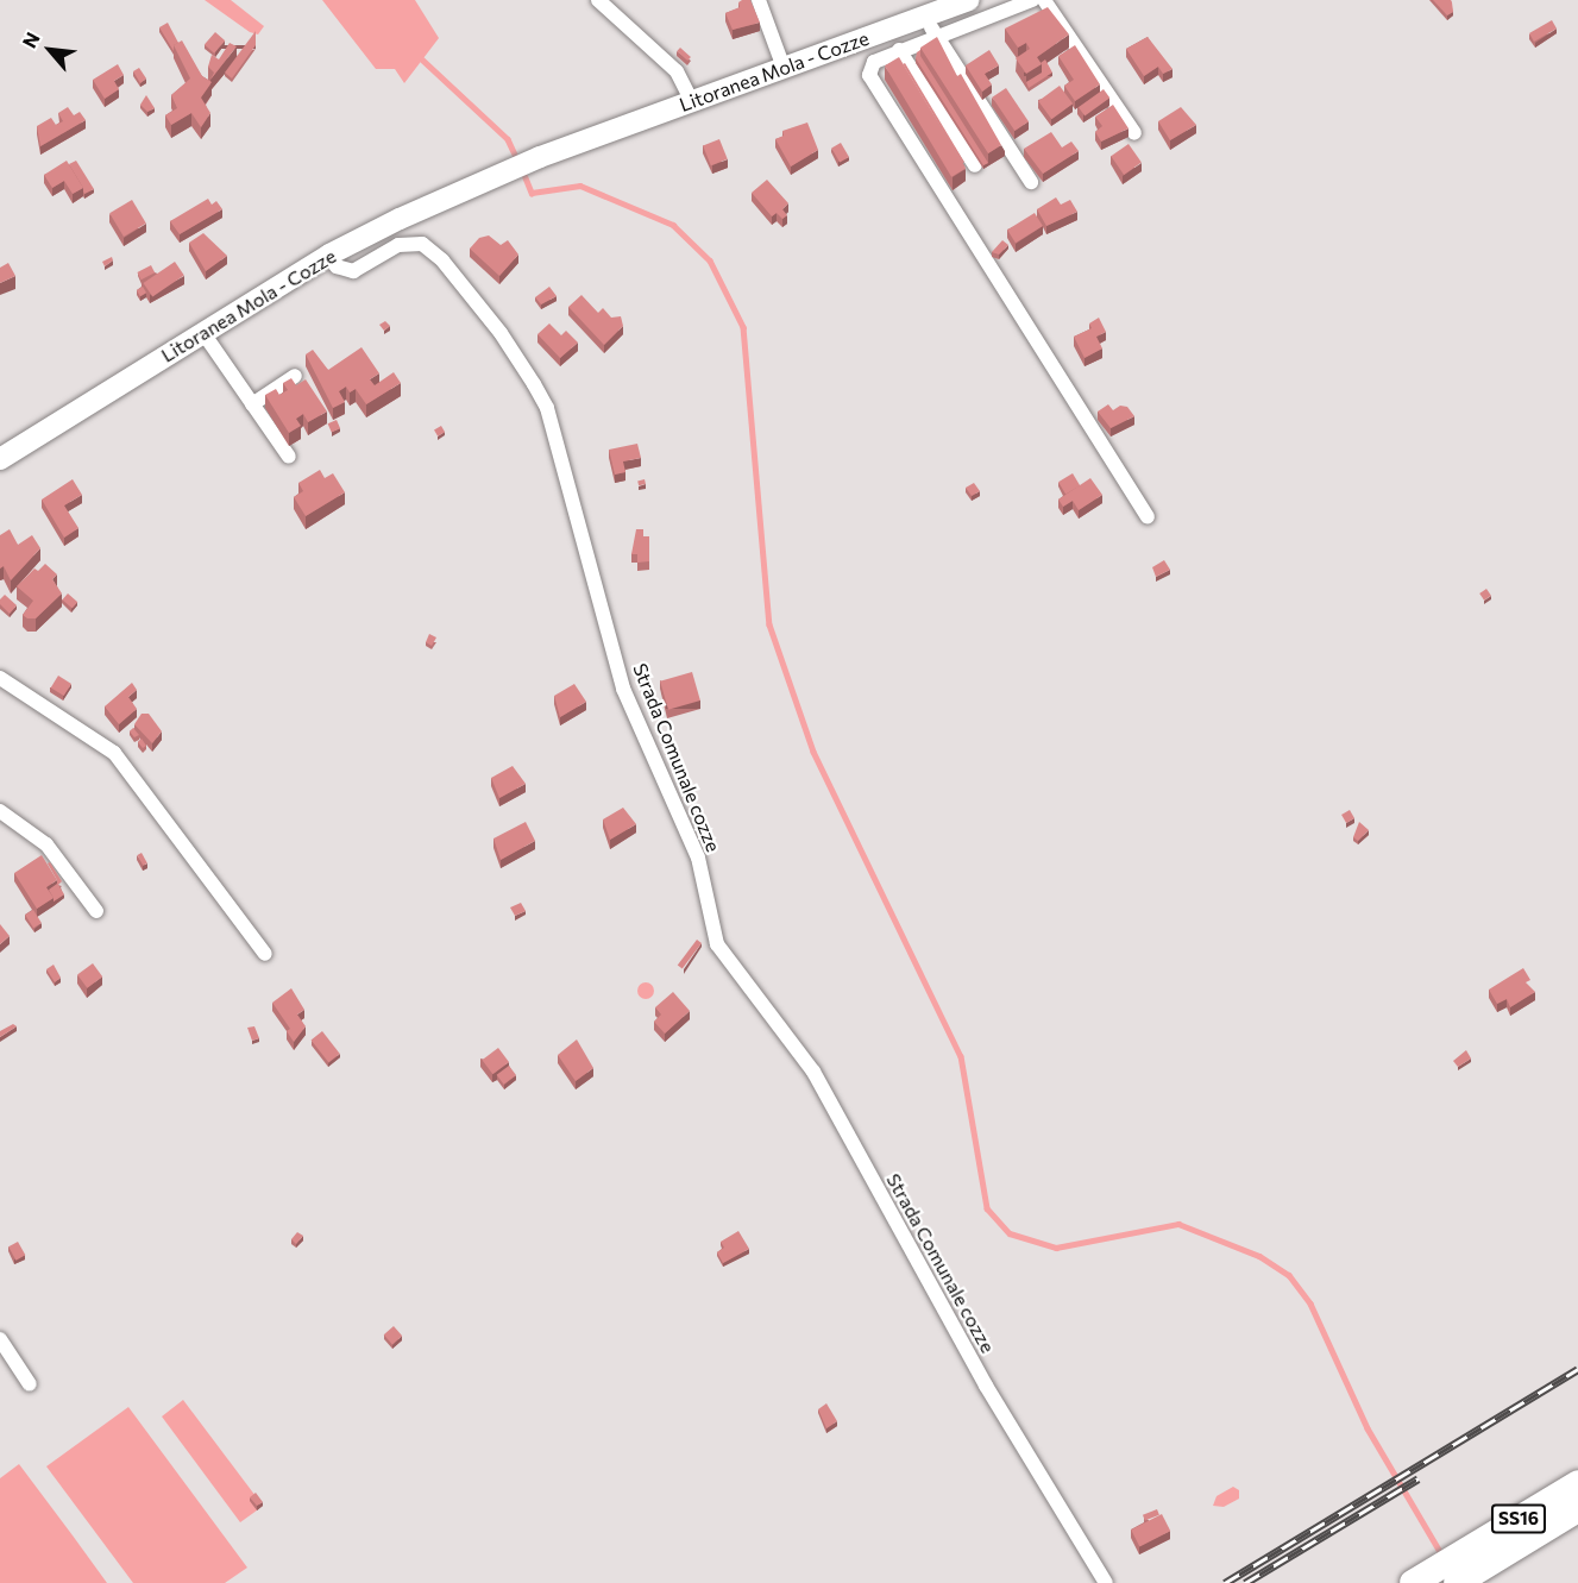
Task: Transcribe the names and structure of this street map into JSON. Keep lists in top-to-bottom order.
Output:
{
  "streets": {
    "highway": ["SS16"],
    "street": ["Litoranea Mola - Cozze", "Strada Comunale cozze"]
  },
  "crossings": [
    ["Litoranea Mola - Cozze", "Strada Comunale cozze"]
  ],
  "north": "top left"
}
